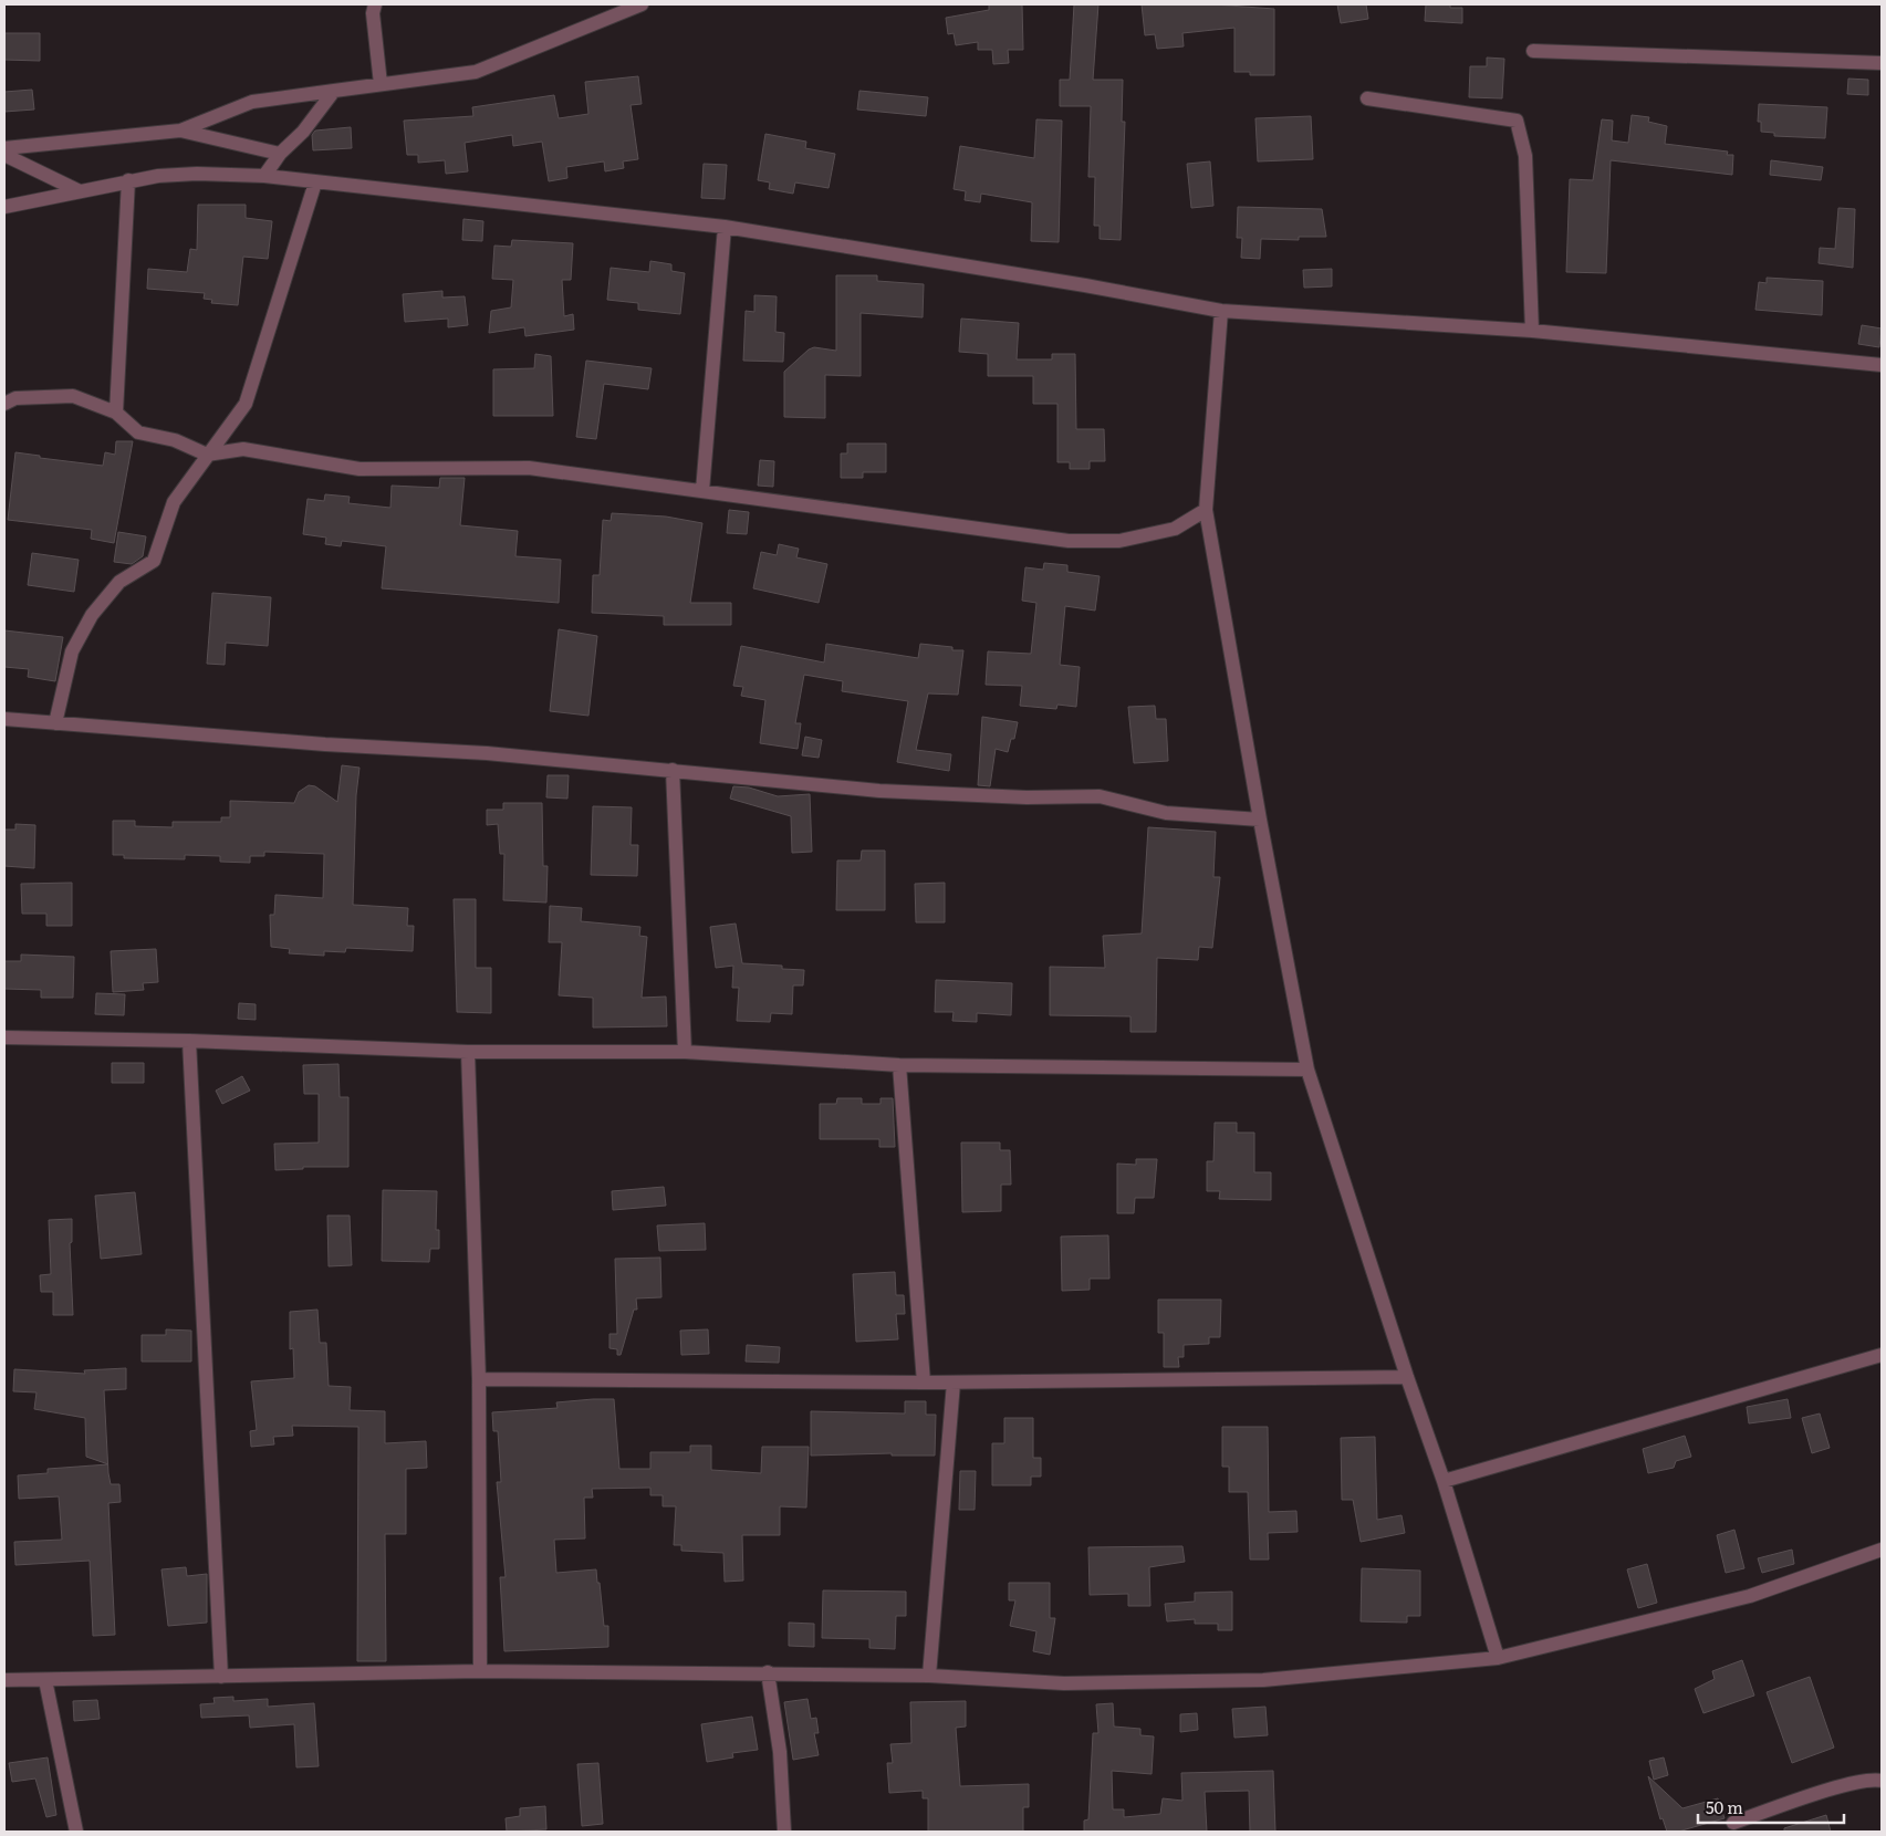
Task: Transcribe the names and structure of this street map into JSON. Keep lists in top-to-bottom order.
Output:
{
  "scale_bar": "50 m"
}
